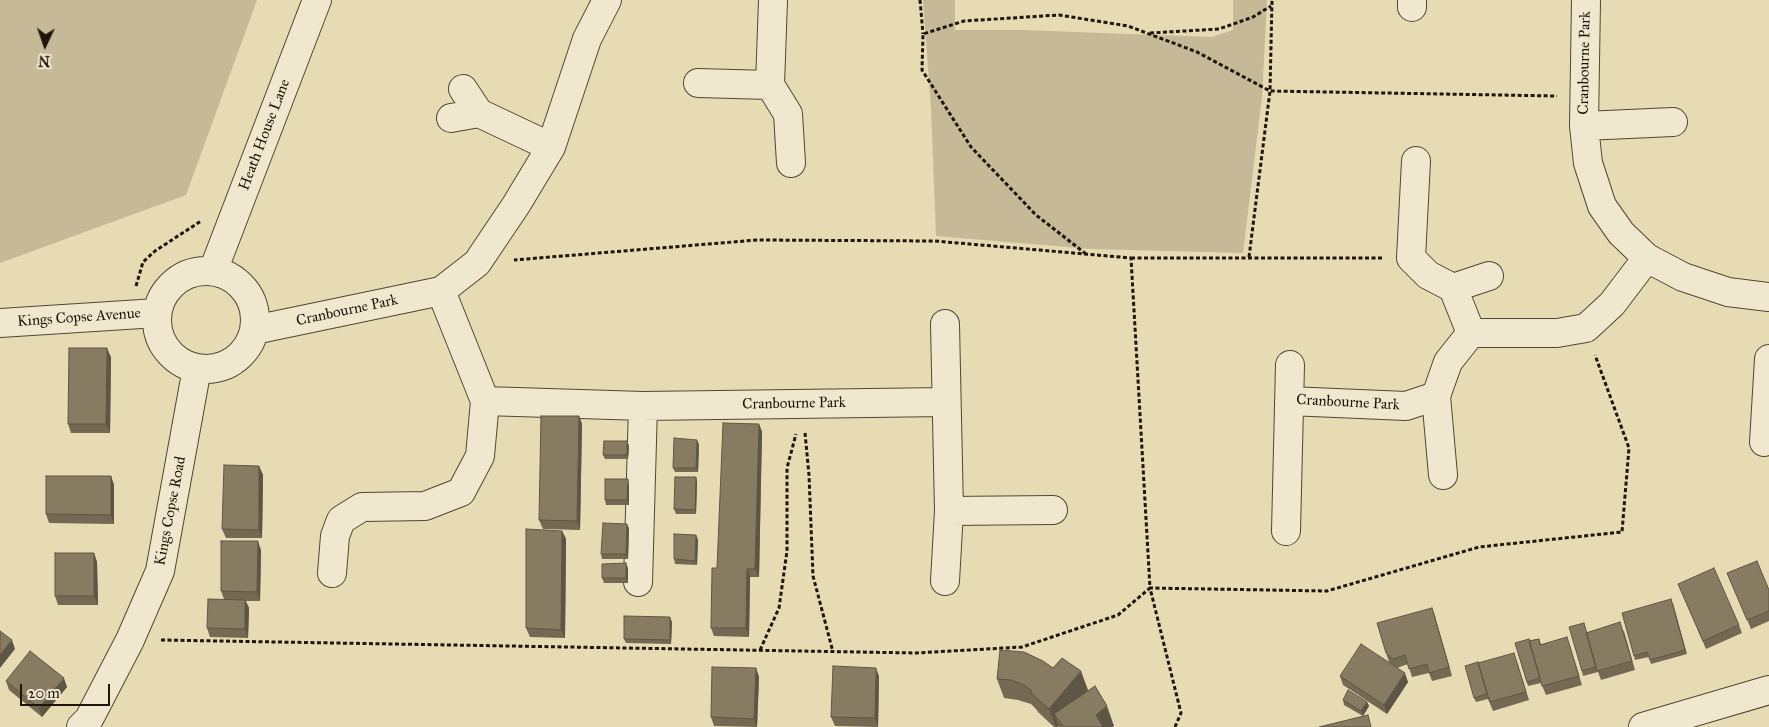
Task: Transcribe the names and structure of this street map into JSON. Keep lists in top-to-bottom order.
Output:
{
  "streets": {
    "street": [
      "Cranbourne Park",
      "Heath House Lane",
      "Kings Copse Avenue",
      "Kings Copse Road"
    ]
  },
  "crossings": [
    ["Cranbourne Park", "Heath House Lane"],
    ["Cranbourne Park", "Kings Copse Avenue"],
    ["Cranbourne Park", "Kings Copse Road"],
    ["Heath House Lane", "Kings Copse Avenue"],
    ["Heath House Lane", "Kings Copse Road"],
    ["Kings Copse Avenue", "Kings Copse Road"]
  ],
  "scale_bar": "20 m",
  "north": "bottom"
}
